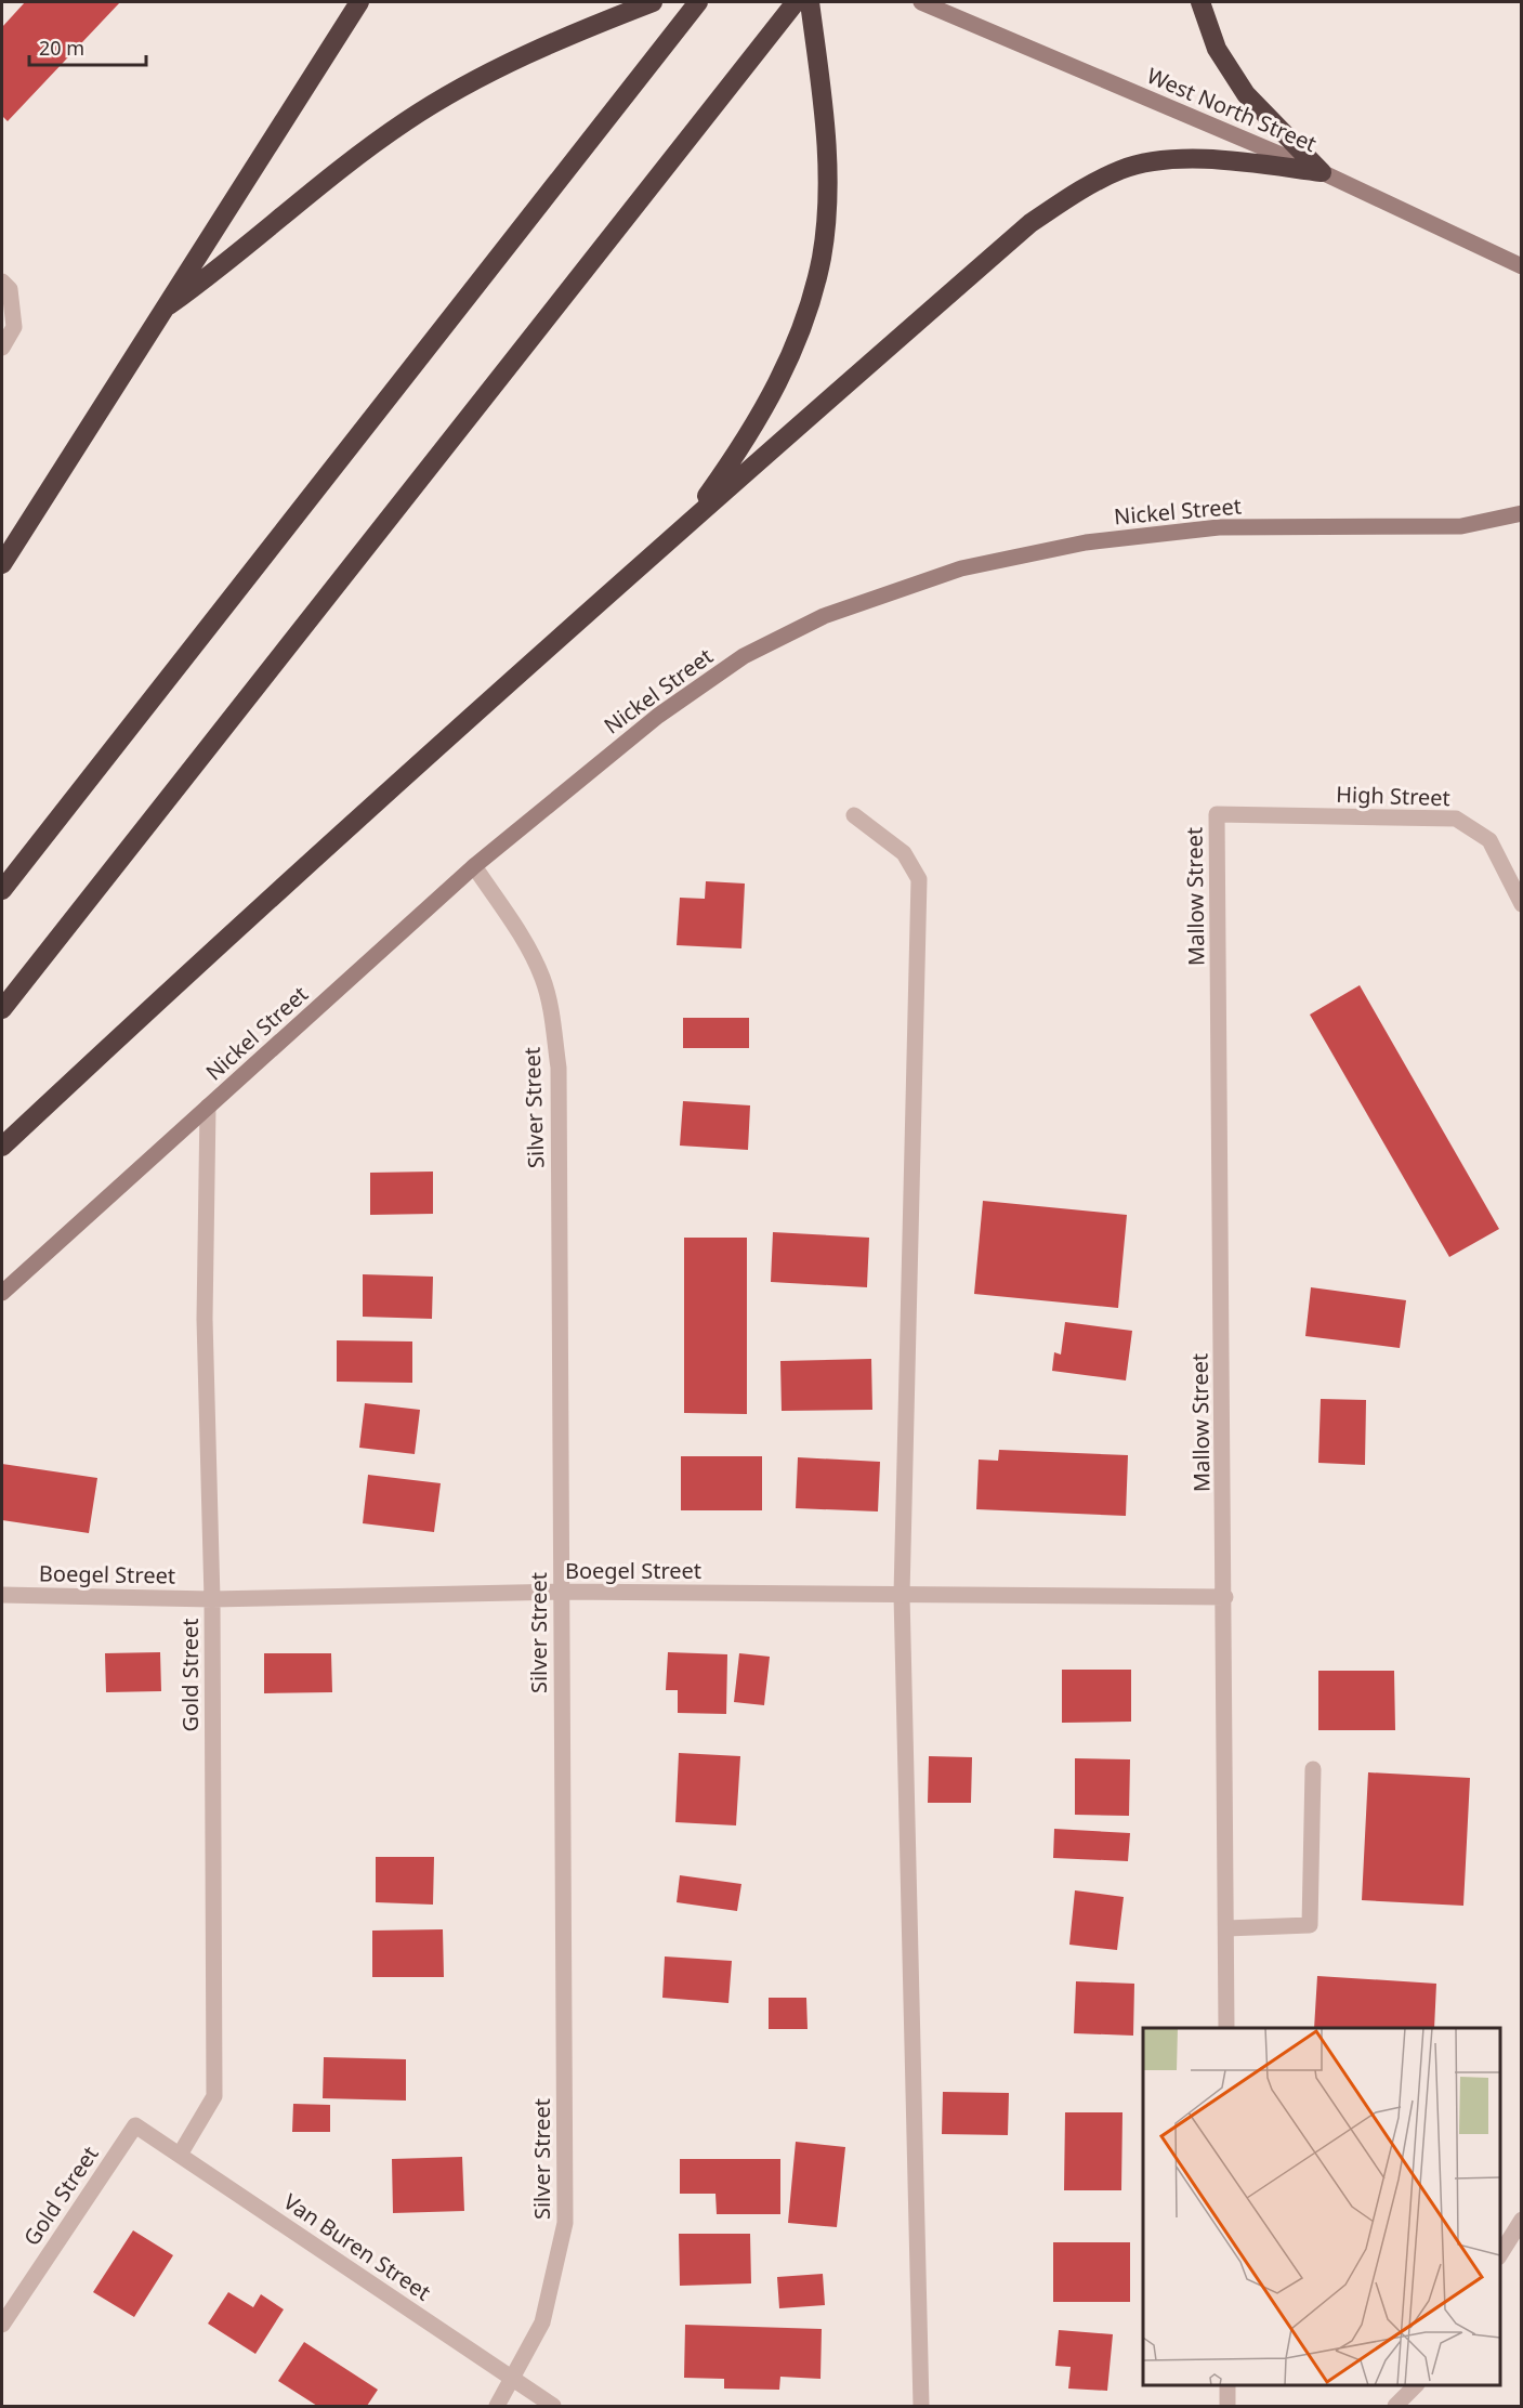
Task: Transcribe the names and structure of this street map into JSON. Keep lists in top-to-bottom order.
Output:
{
  "streets": {
    "main road": ["West North Street", "Nickel Street"],
    "street": [
      "High Street",
      "Mallow Street",
      "Silver Street",
      "Boegel Street",
      "Gold Street",
      "Van Buren Street"
    ]
  },
  "crossings": [
    ["Nickel Street", "Silver Street"],
    ["Nickel Street", "Gold Street"],
    ["High Street", "Mallow Street"],
    ["Mallow Street", "Boegel Street"],
    ["Silver Street", "Boegel Street"],
    ["Silver Street", "Van Buren Street"],
    ["Boegel Street", "Gold Street"],
    ["Gold Street", "Van Buren Street"]
  ],
  "scale_bar": "20 m"
}
